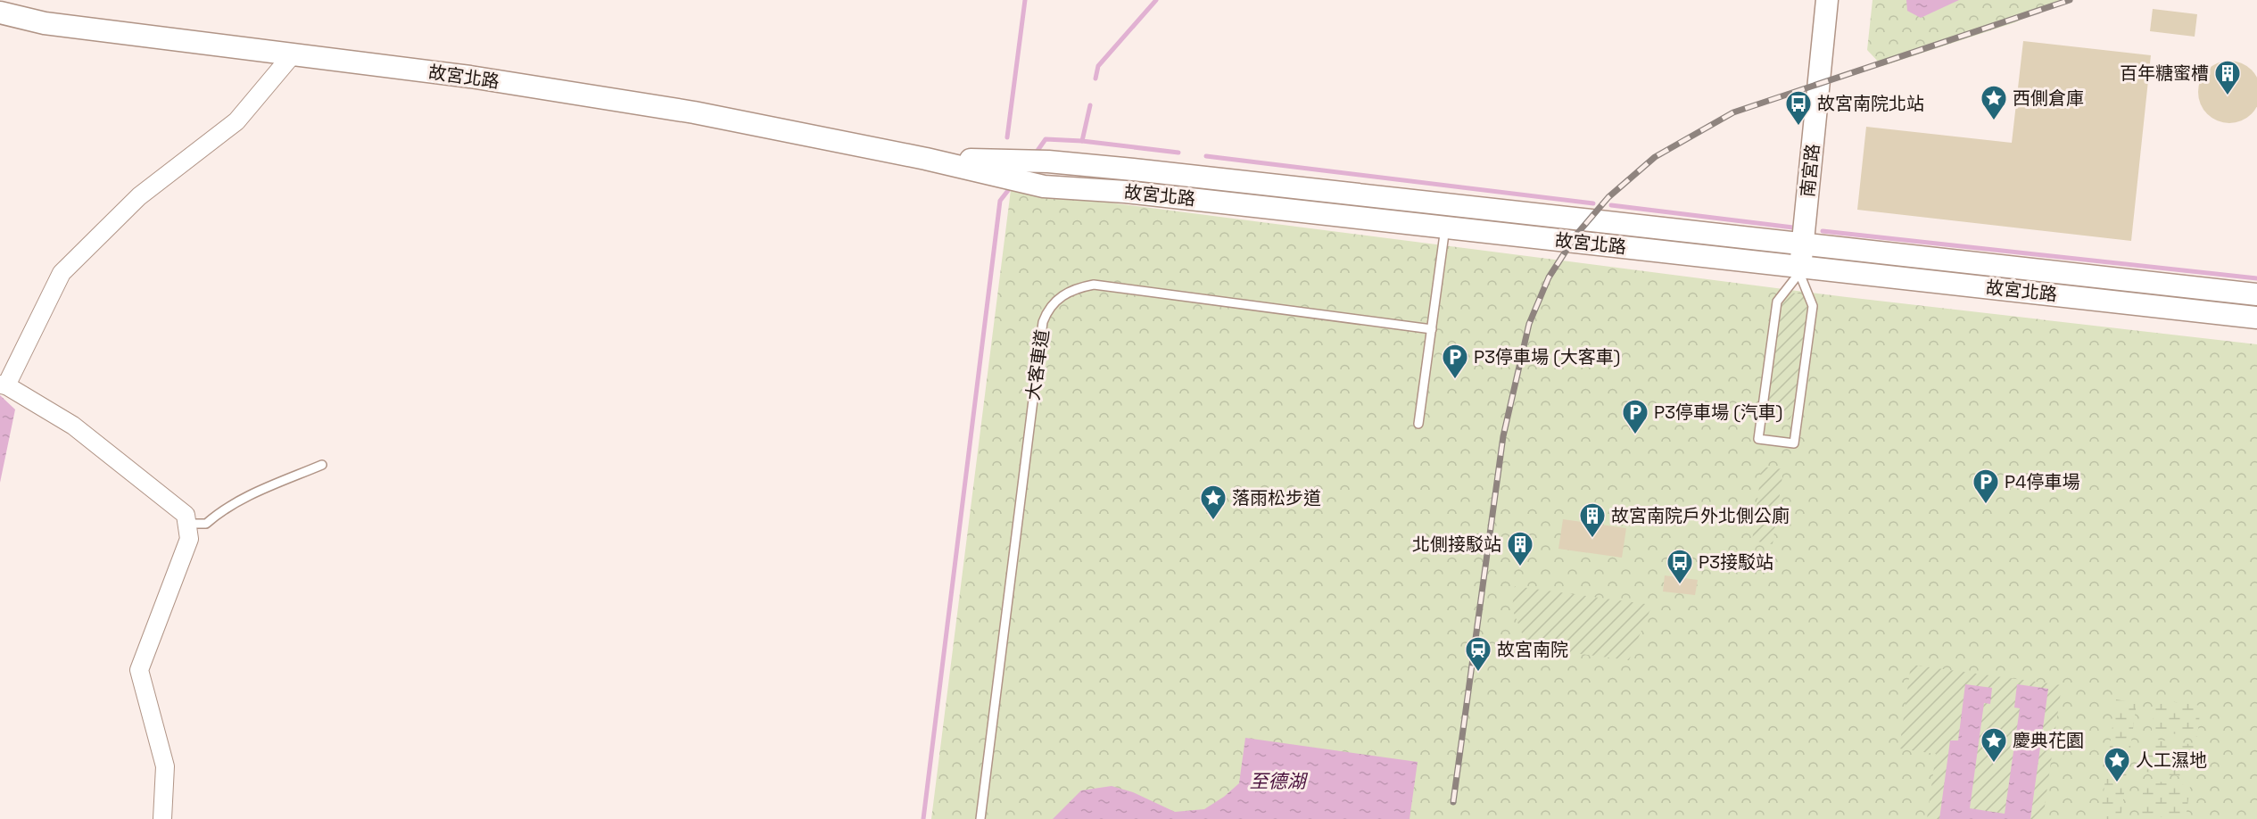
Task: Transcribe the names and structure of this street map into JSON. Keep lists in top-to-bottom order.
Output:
{
  "streets": {
    "street": ["故宮北路", "南宮路"],
    "lane": ["大客車道"]
  },
  "crossings": [
    ["故宮北路", "南宮路"]
  ],
  "water": ["至德湖"],
  "places": {
    "building": ["百年糖蜜槽", "故宮南院戶外北側公廁", "北側接駁站"],
    "place": [
      "西側倉庫",
      "落雨松步道",
      "慶典花園",
      "人工濕地"
    ],
    "bus stop": ["故宮南院北站", "P3接駁站"],
    "parking": ["P3停車場 (大客車)", "P3停車場 (汽車)", "P4停車場"],
    "station": ["故宮南院"]
  }
}
